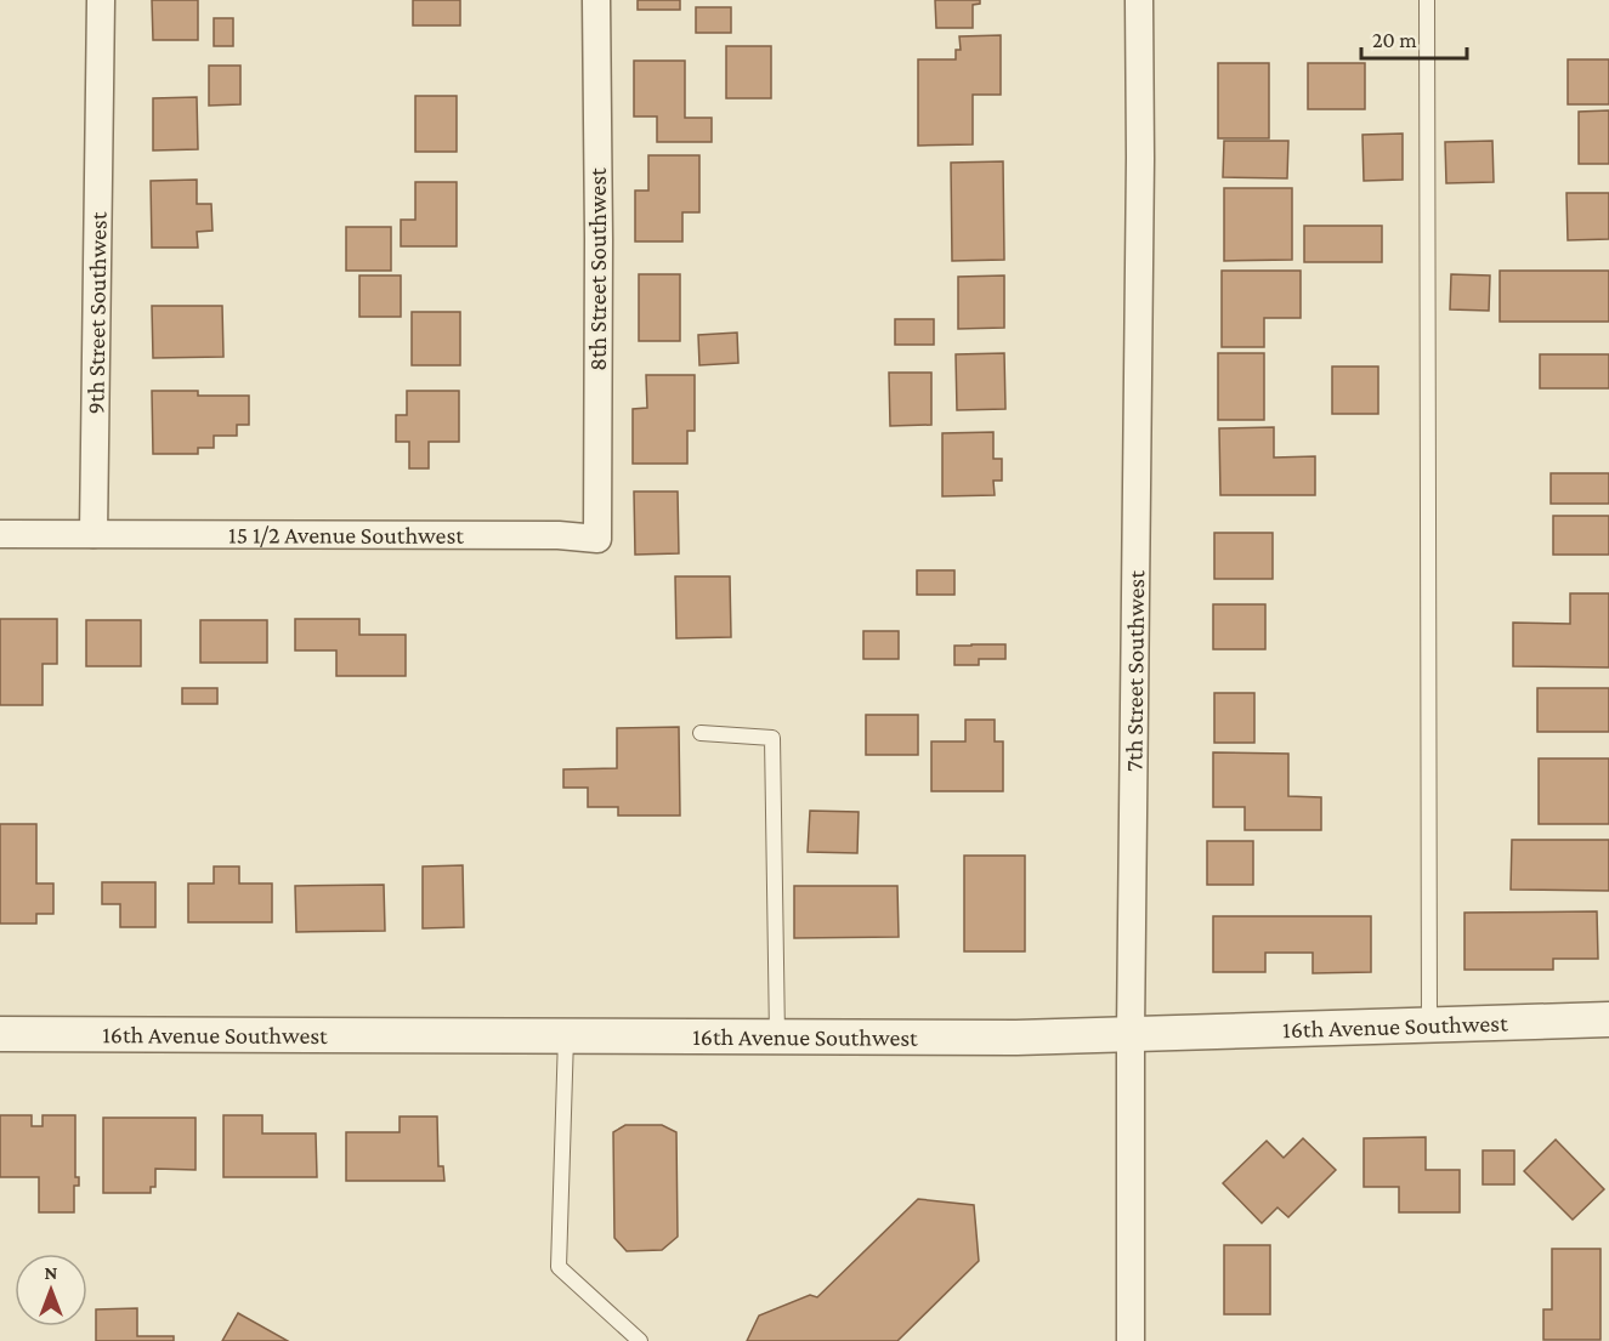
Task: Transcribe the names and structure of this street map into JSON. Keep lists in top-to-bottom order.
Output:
{
  "streets": {
    "street": [
      "8th Street Southwest",
      "9th Street Southwest",
      "15 1/2 Avenue Southwest",
      "7th Street Southwest",
      "16th Avenue Southwest"
    ]
  },
  "crossings": [
    ["8th Street Southwest", "15 1/2 Avenue Southwest"],
    ["9th Street Southwest", "15 1/2 Avenue Southwest"],
    ["7th Street Southwest", "16th Avenue Southwest"]
  ],
  "scale_bar": "20 m",
  "north": "top"
}
